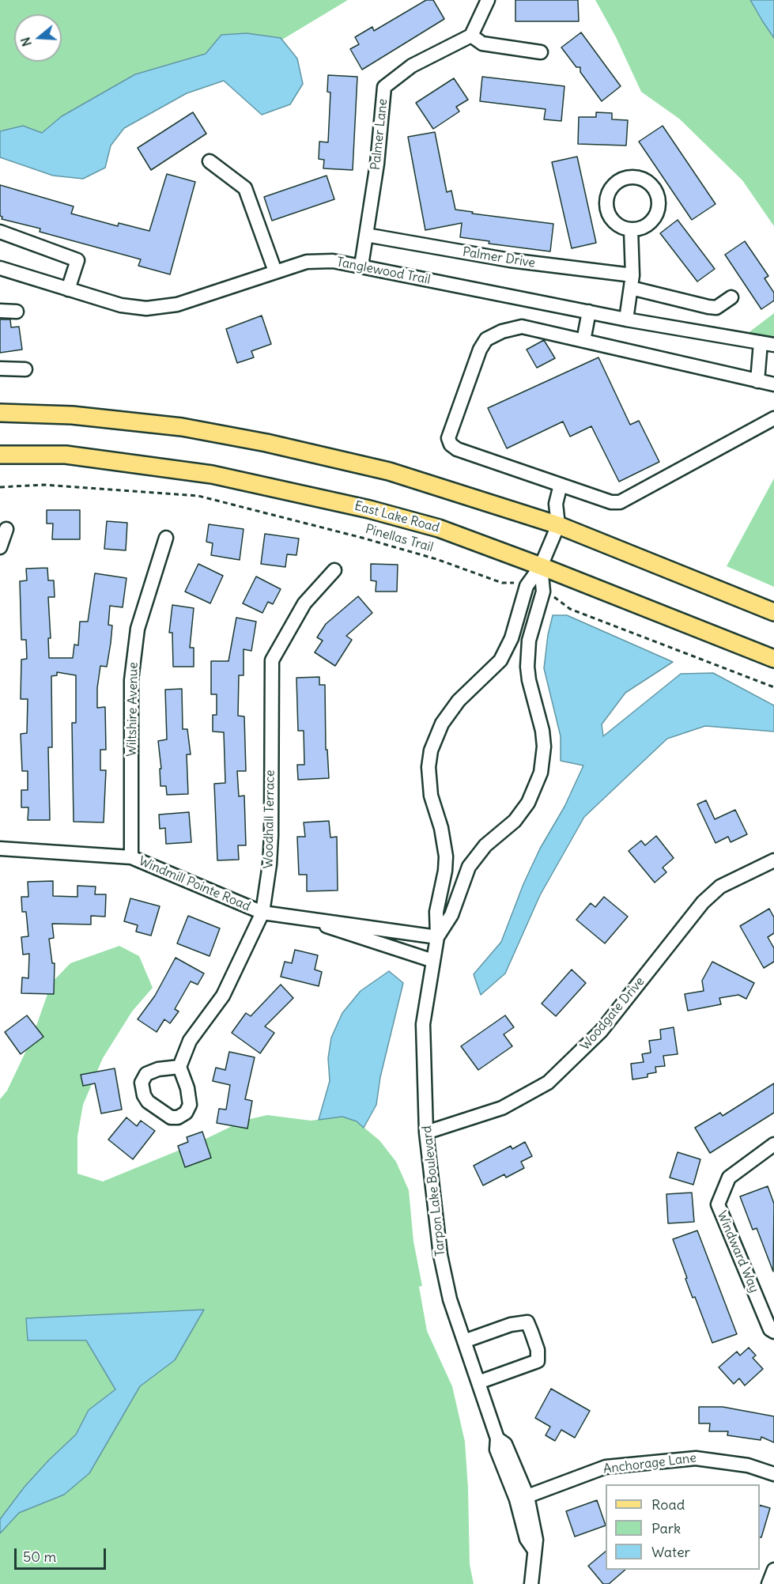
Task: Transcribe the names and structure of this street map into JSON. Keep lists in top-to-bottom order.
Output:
{
  "streets": {
    "main road": ["East Lake Road"],
    "street": [
      "Palmer Lane",
      "Palmer Drive",
      "Tanglewood Trail",
      "Wiltshire Avenue",
      "Woodhall Terrace",
      "Windmill Pointe Road",
      "Woodgate Drive",
      "Tarpon Lake Boulevard",
      "Windward Way",
      "Anchorage Lane"
    ],
    "path": ["Pinellas Trail"]
  },
  "crossings": [
    ["Palmer Lane", "Palmer Drive"],
    ["Palmer Lane", "Tanglewood Trail"],
    ["East Lake Road", "Tarpon Lake Boulevard"],
    ["Pinellas Trail", "Tarpon Lake Boulevard"],
    ["Wiltshire Avenue", "Windmill Pointe Road"],
    ["Woodhall Terrace", "Windmill Pointe Road"],
    ["Windmill Pointe Road", "Tarpon Lake Boulevard"],
    ["Woodgate Drive", "Tarpon Lake Boulevard"],
    ["Tarpon Lake Boulevard", "Anchorage Lane"]
  ],
  "legend": ["Road", "Park", "Water"],
  "scale_bar": "50 m",
  "north": "left"
}
